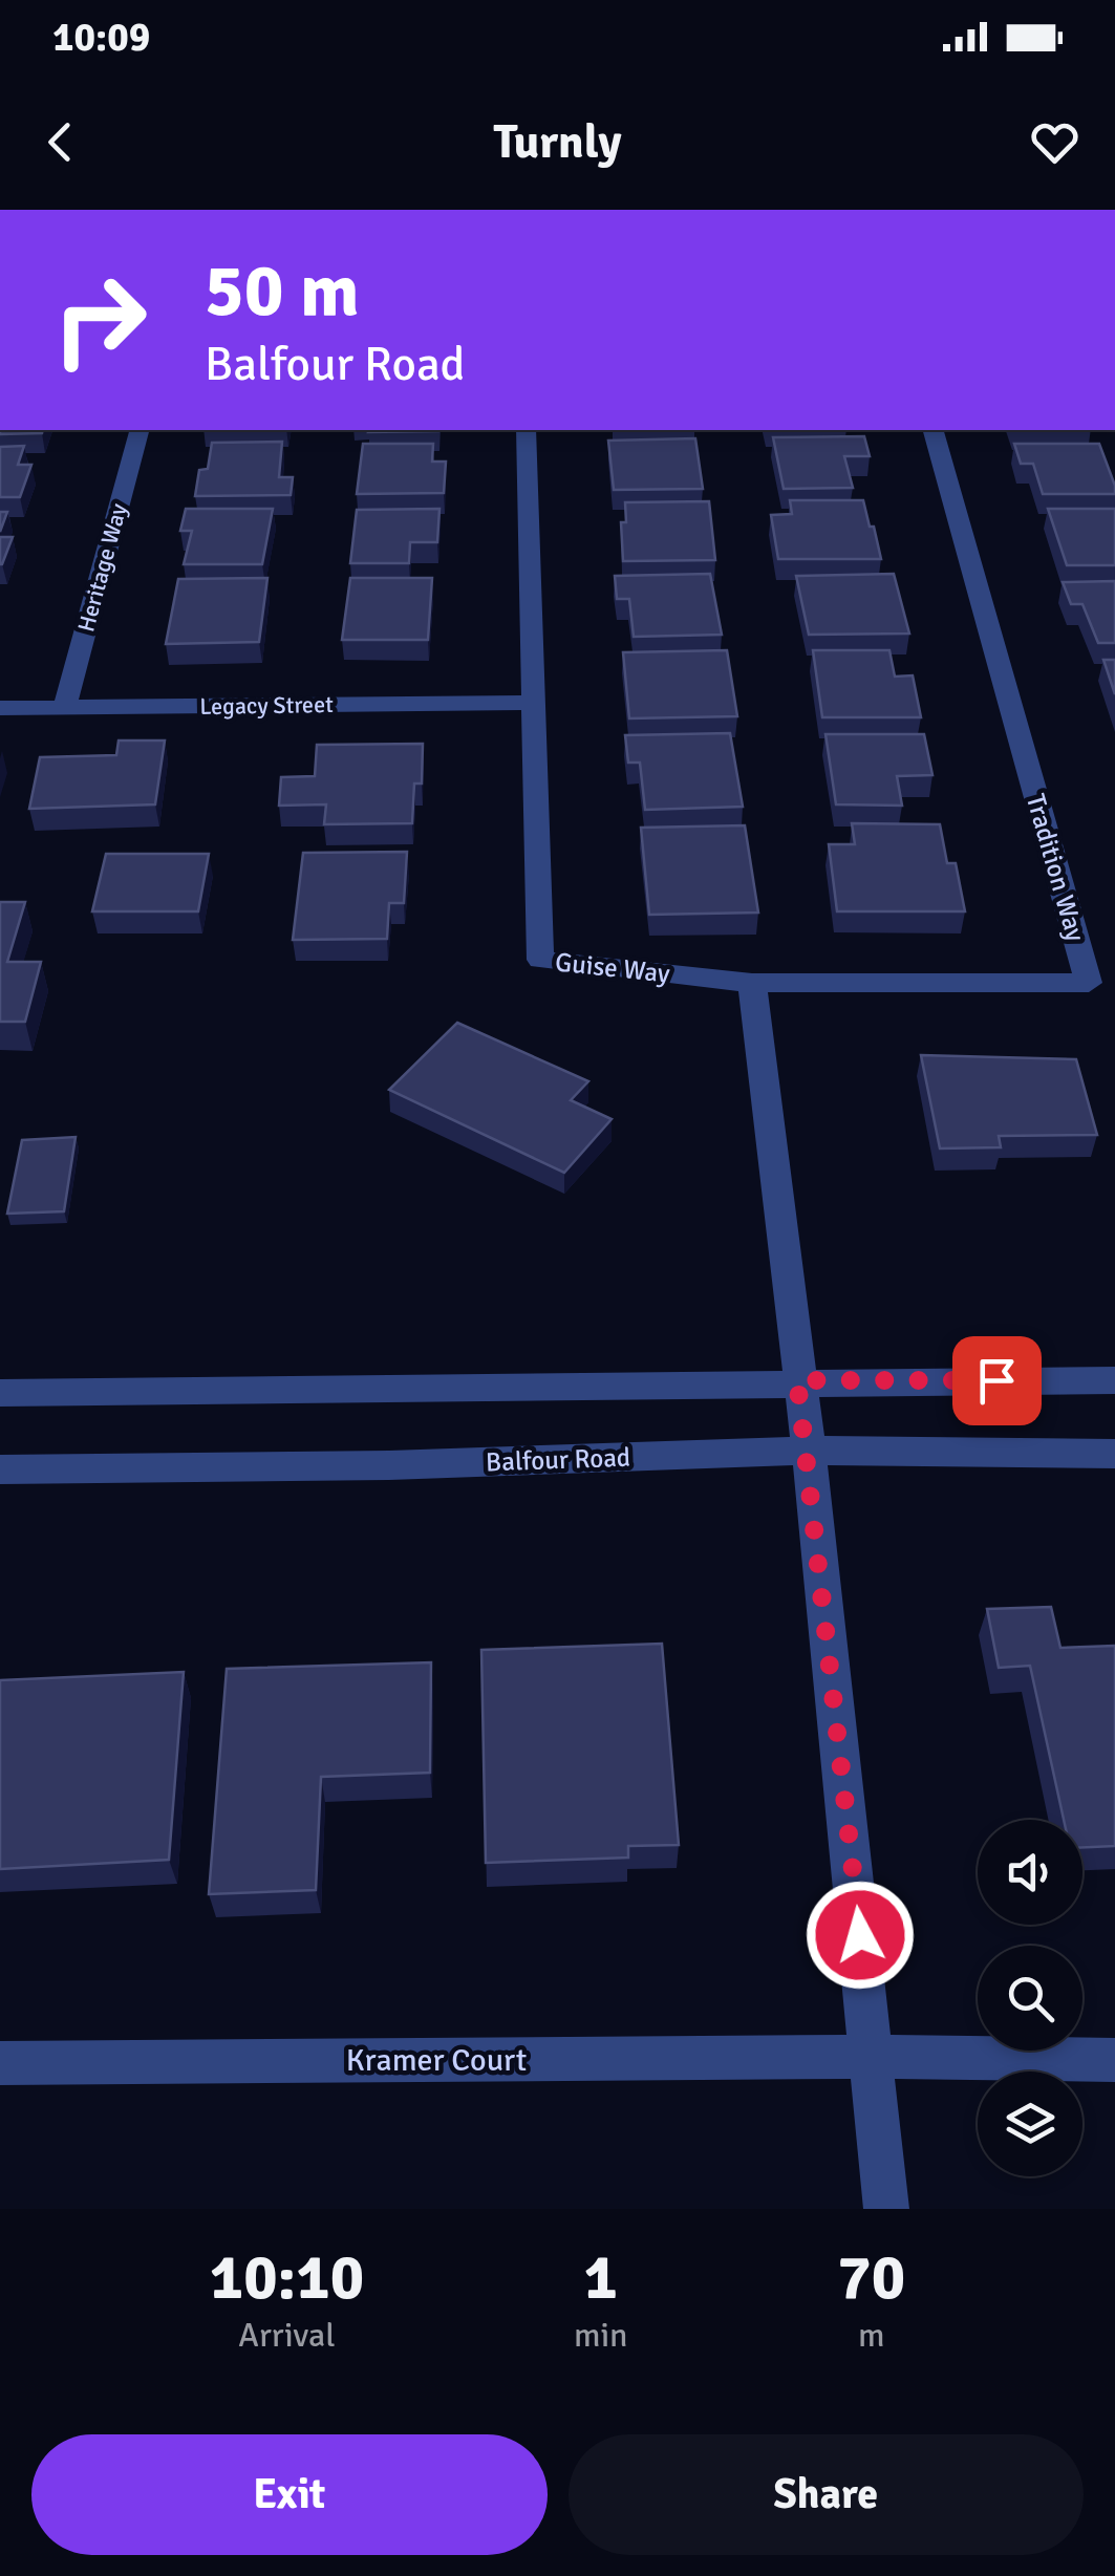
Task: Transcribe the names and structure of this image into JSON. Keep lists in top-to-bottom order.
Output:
{
  "streets": {
    "street": [
      "Heritage Way",
      "Legacy Street",
      "Tradition Way",
      "Guise Way",
      "Balfour Road",
      "Kramer Court"
    ]
  },
  "crossings": [
    ["Heritage Way", "Legacy Street"],
    ["Legacy Street", "Guise Way"],
    ["Tradition Way", "Guise Way"]
  ],
  "page": {
    "status": "10:09",
    "header": "Turnly",
    "turn": ["50 m", "Balfour Road"],
    "eta": [
      "10:10",
      "Arrival",
      "1",
      "min",
      "70",
      "m"
    ],
    "buttons": ["Exit", "Share"]
  }
}
